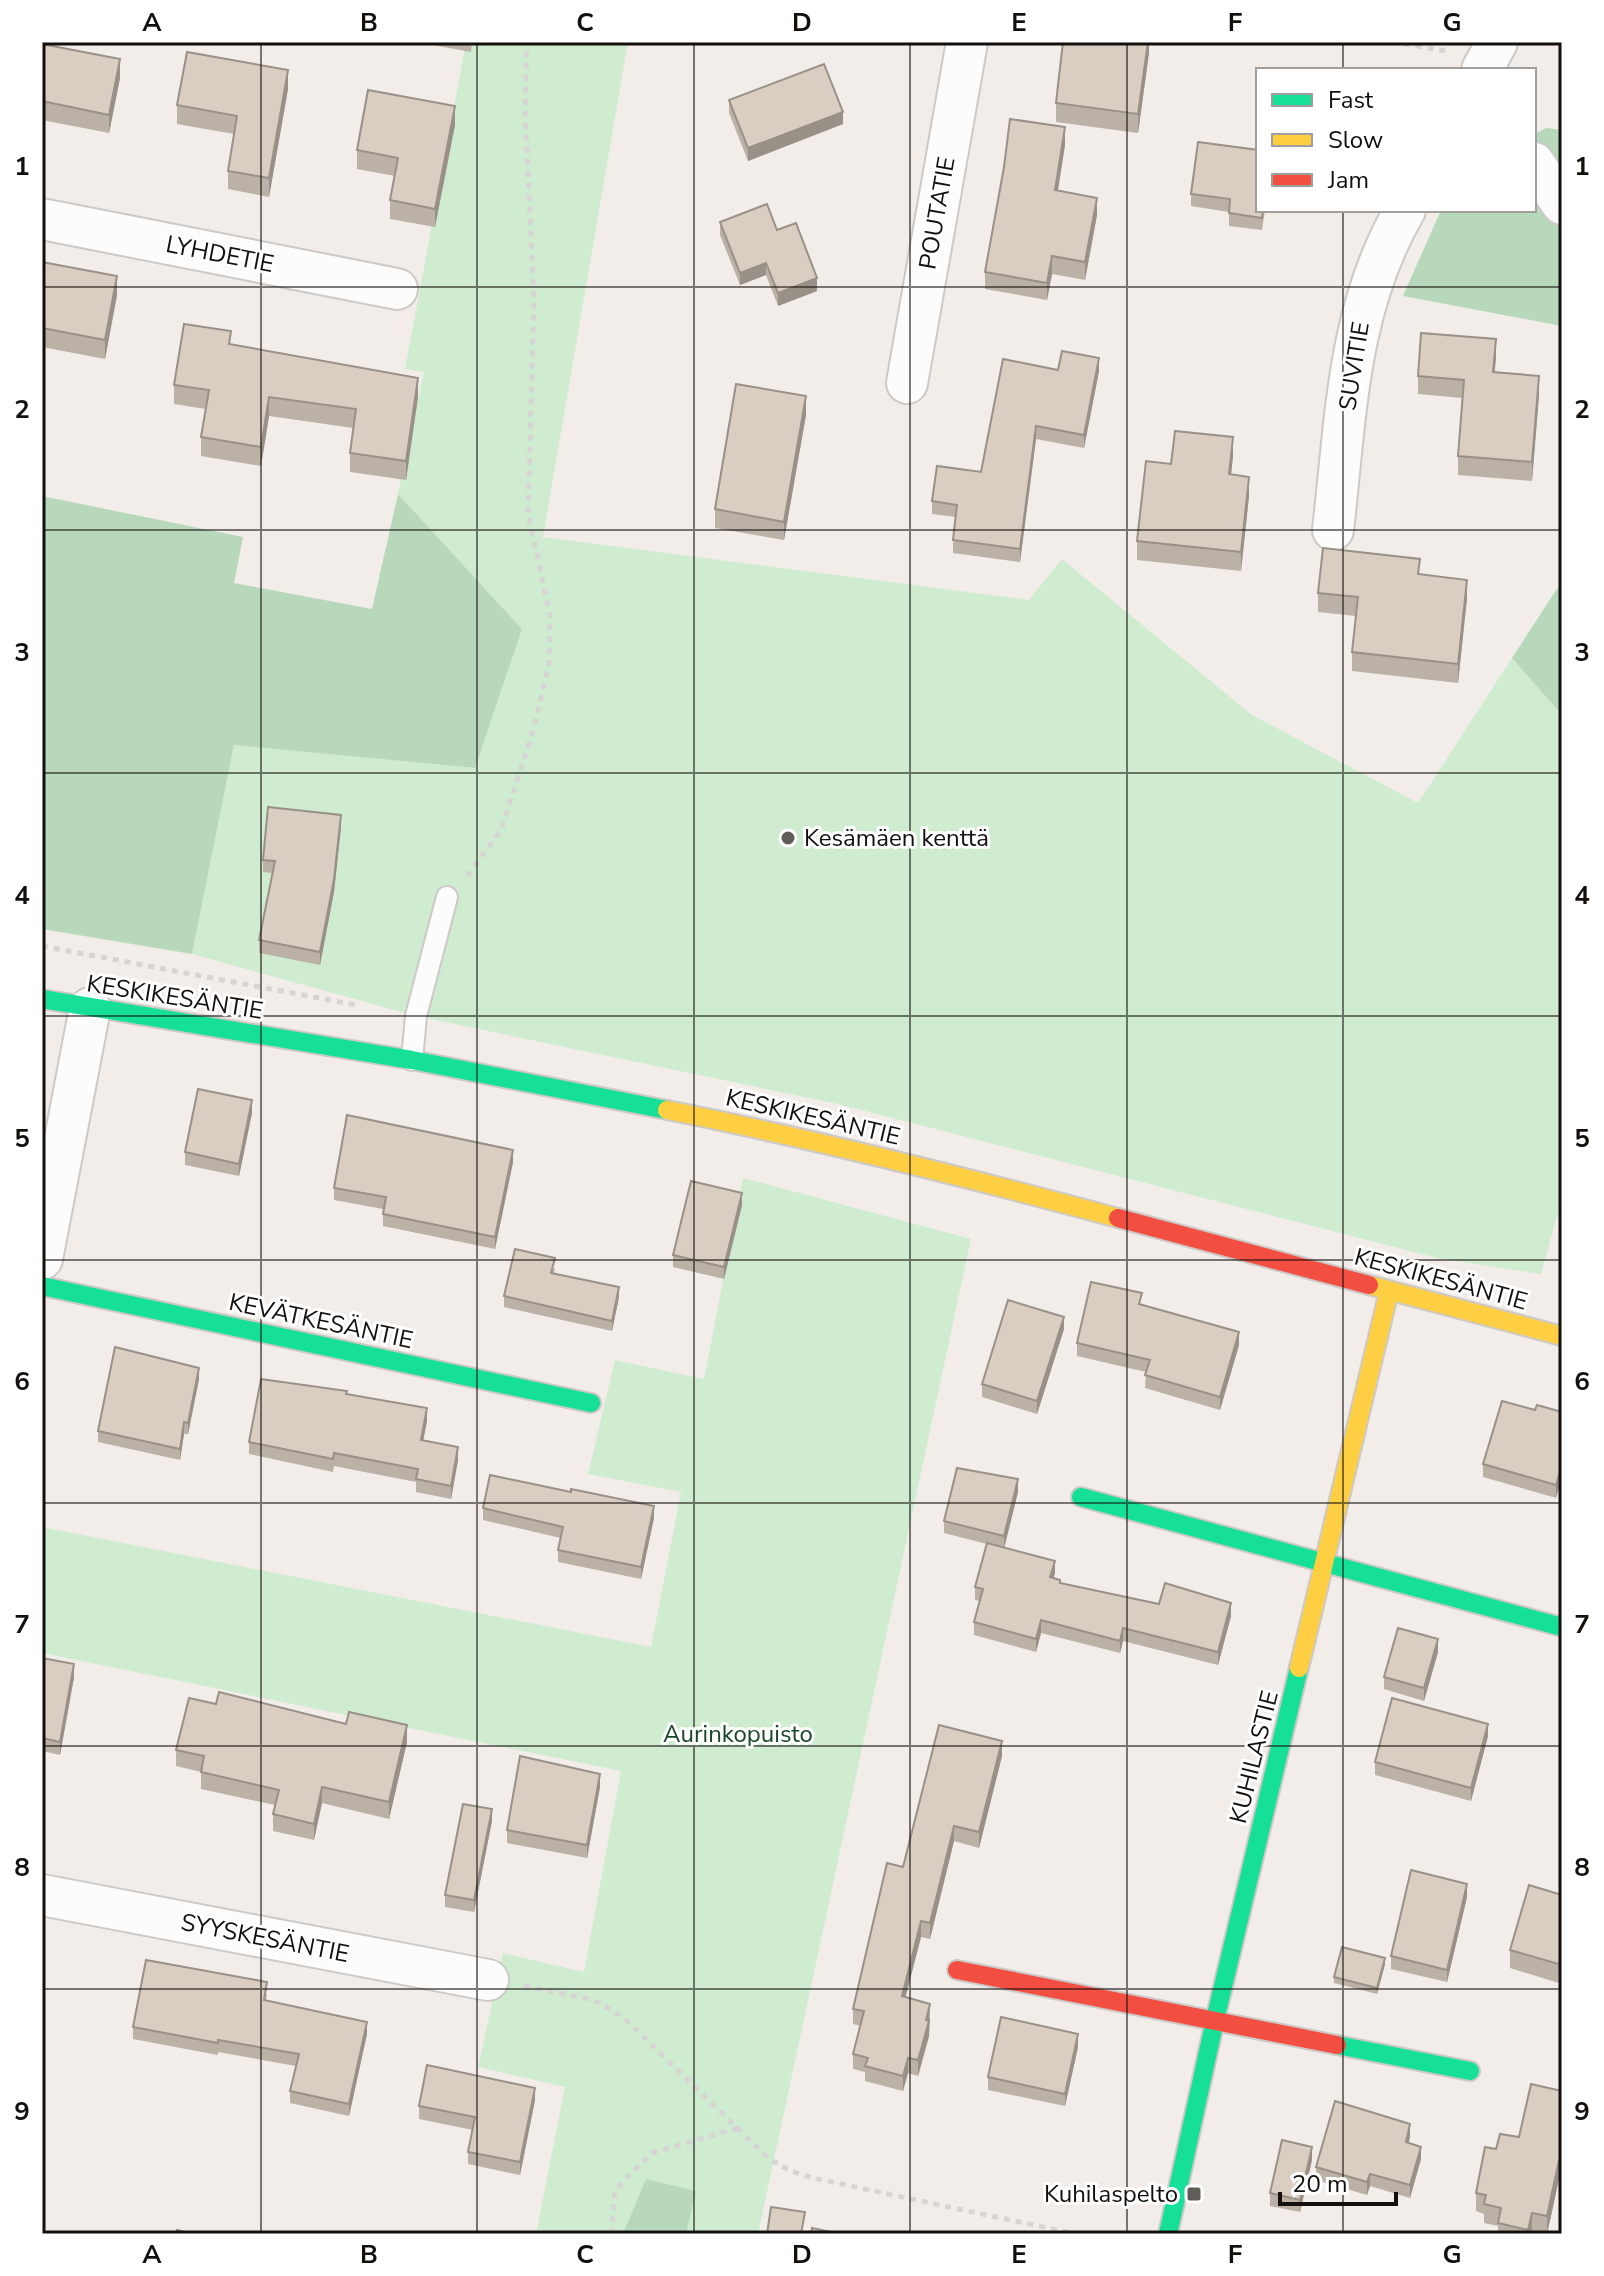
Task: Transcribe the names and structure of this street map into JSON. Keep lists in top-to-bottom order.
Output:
{
  "streets": {
    "street": [
      "POUTATIE",
      "LYHDETIE",
      "SUVITIE",
      "KESKIKESÄNTIE",
      "KEVÄTKESÄNTIE",
      "KUHILASTIE",
      "SYYSKESÄNTIE"
    ]
  },
  "crossings": [
    ["KESKIKESÄNTIE", "KUHILASTIE"]
  ],
  "parks": ["Aurinkopuisto"],
  "places": {
    "other": ["Kesämäen kenttä"],
    "transit": ["Kuhilaspelto"]
  },
  "legend": ["Fast", "Slow", "Jam"],
  "scale_bar": "20 m",
  "grid": {
    "columns": [
      "A",
      "B",
      "C",
      "D",
      "E",
      "F",
      "G"
    ],
    "rows": [
      "1",
      "2",
      "3",
      "4",
      "5",
      "6",
      "7",
      "8",
      "9"
    ]
  }
}
